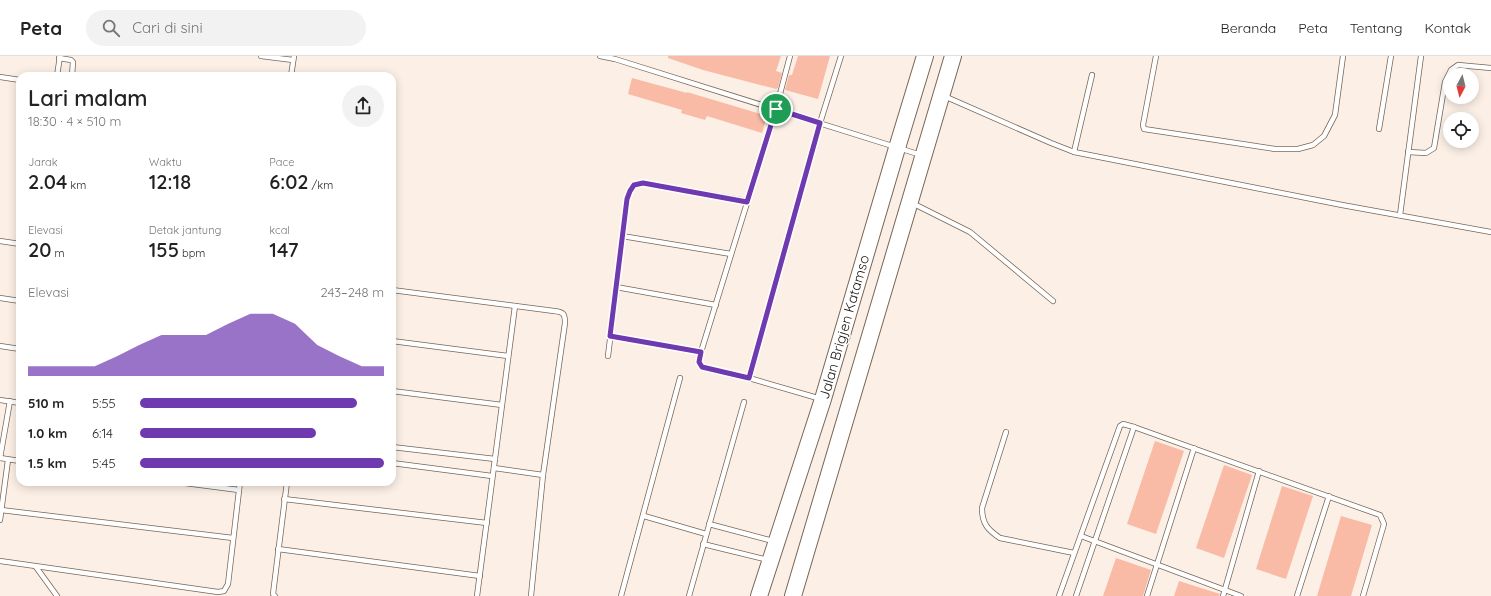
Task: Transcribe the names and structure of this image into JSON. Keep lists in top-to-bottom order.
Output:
{
  "streets": {
    "highway": ["Jalan Brigjen Katamso"]
  },
  "north": "bottom",
  "page": {
    "header": "Peta",
    "search": "Cari di sini",
    "nav": [
      "Beranda",
      "Peta",
      "Tentang",
      "Kontak"
    ],
    "heading": ["Lari malam", "18:30 · 4 × 510 m"],
    "stats": [
      ["Jarak", "2.04 km"],
      ["Waktu", "12:18"],
      ["Pace", "6:02 /km"],
      ["Elevasi", "20 m"],
      ["Detak jantung", "155 bpm"],
      ["kcal", "147"]
    ],
    "chart": ["Elevasi", "243–248 m"],
    "list": [
      {
        "name": "510 m",
        "note": "5:55"
      },
      {
        "name": "1.0 km",
        "note": "6:14"
      },
      {
        "name": "1.5 km",
        "note": "5:45"
      }
    ]
  }
}
